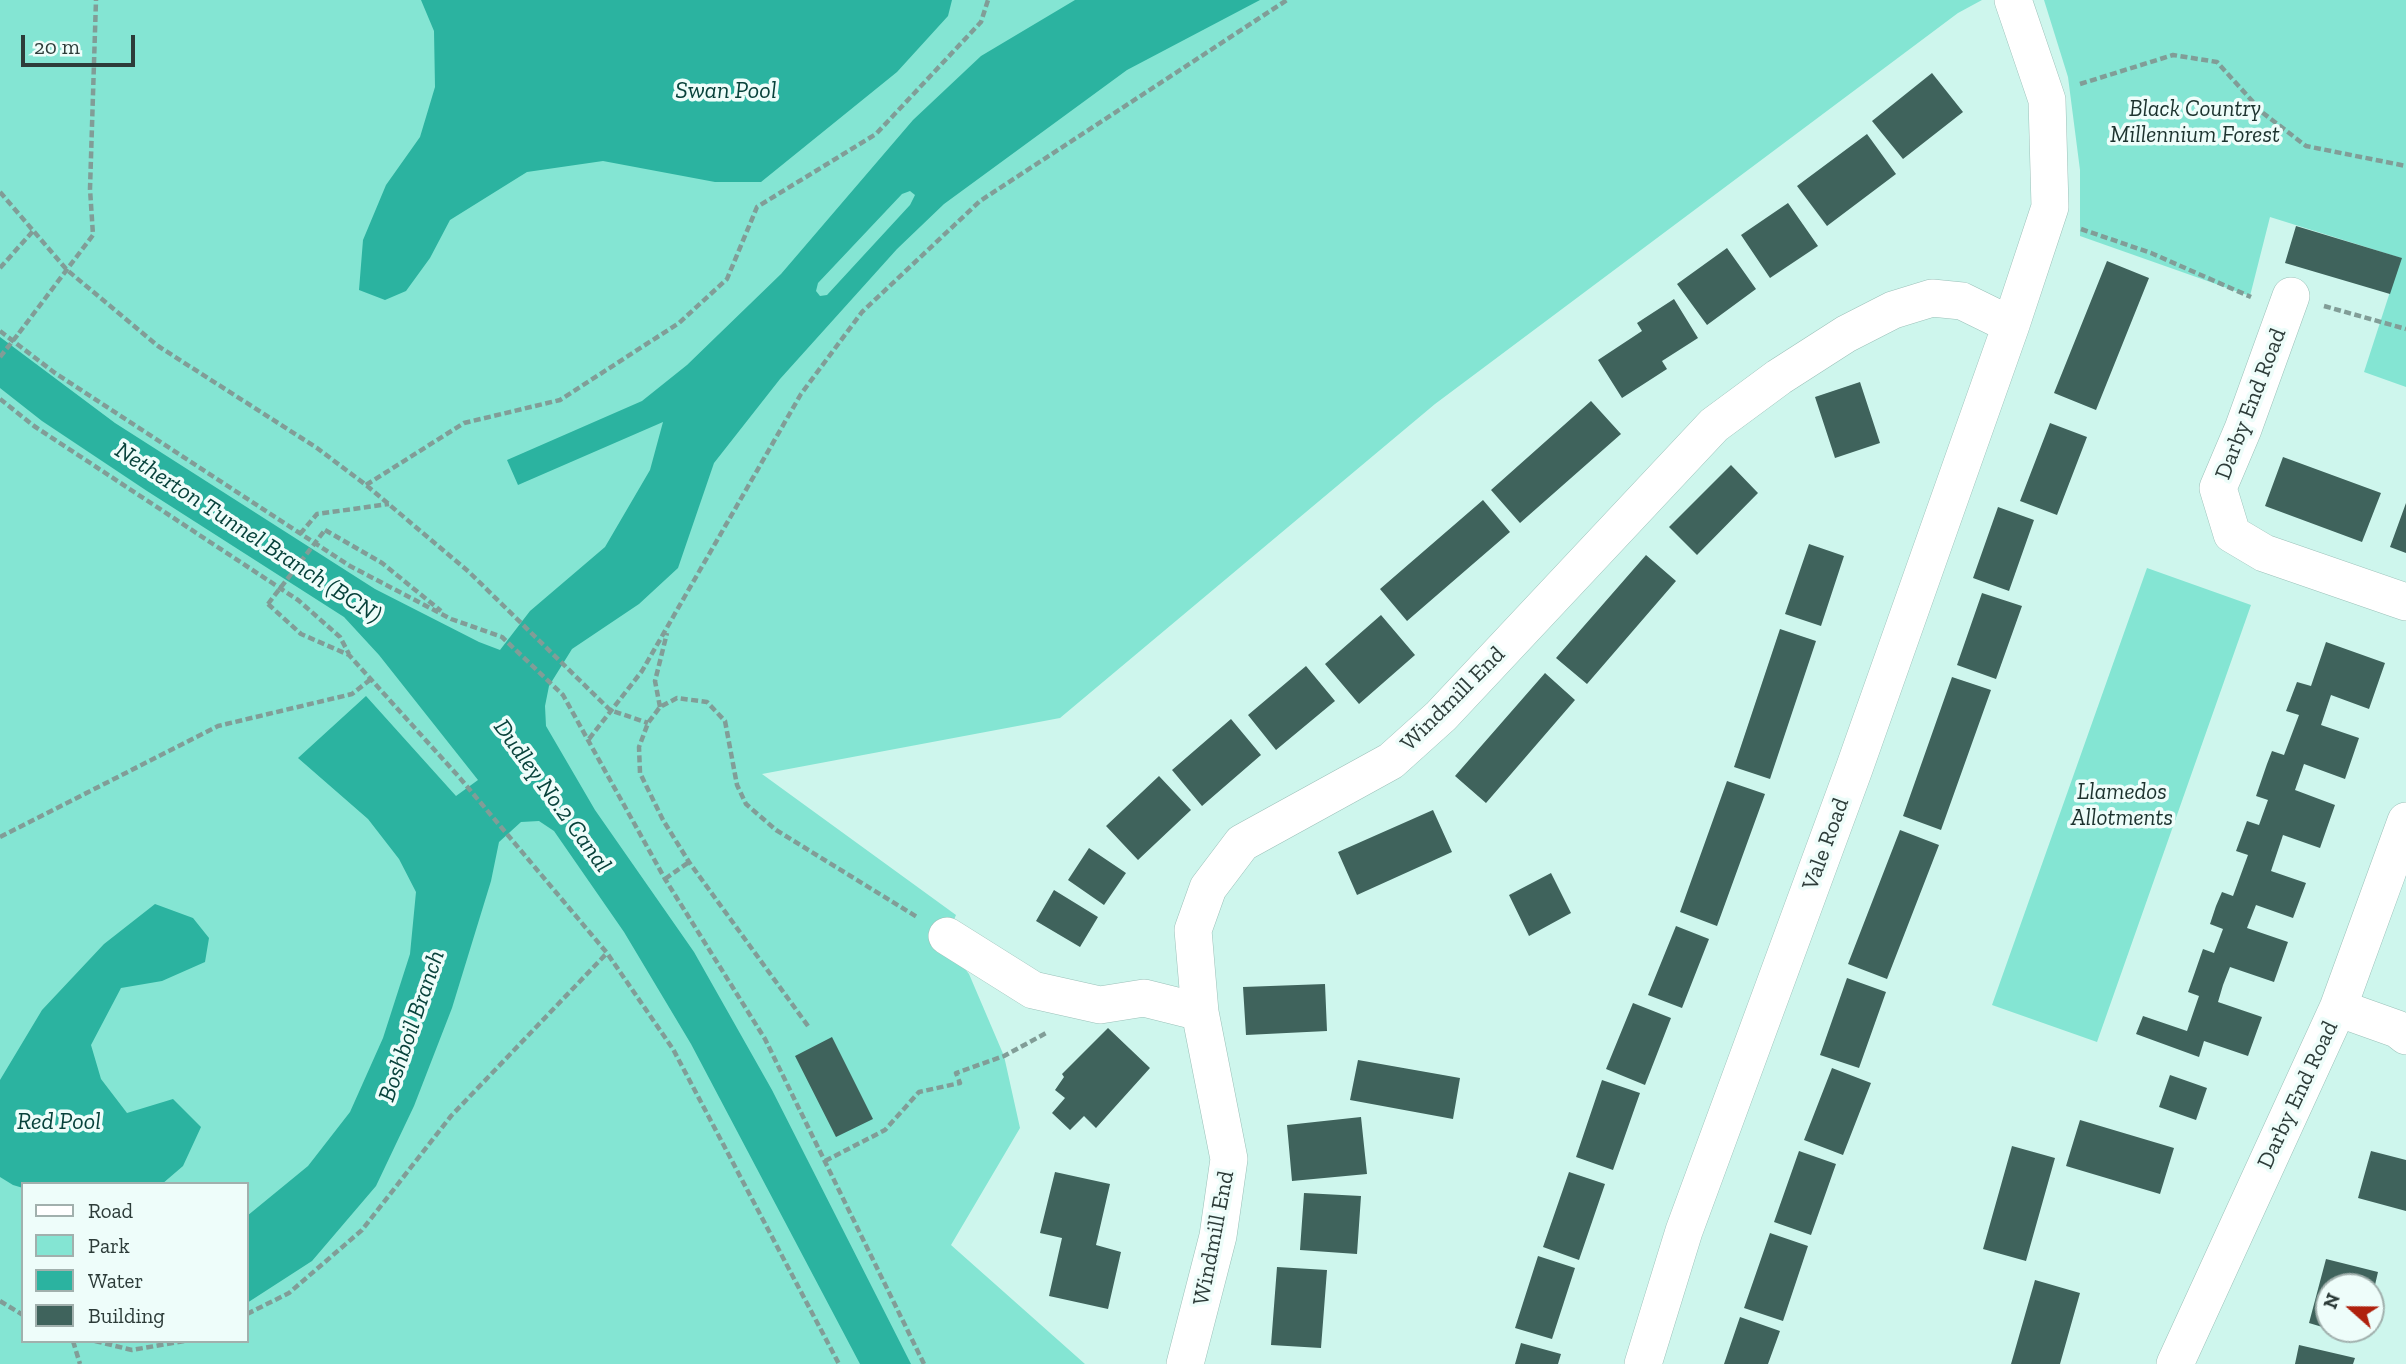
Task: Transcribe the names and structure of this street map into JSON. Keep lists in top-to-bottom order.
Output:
{
  "streets": {
    "street": ["Darby End Road", "Windmill End", "Vale Road"]
  },
  "crossings": [
    ["Windmill End", "Vale Road"]
  ],
  "water": [
    "Swan Pool",
    "Netherton Tunnel Branch (BCN)",
    "Dudley No.2 Canal",
    "Boshboil Branch",
    "Red Pool"
  ],
  "parks": ["Black Country Millennium Forest", "Llamedos Allotments"],
  "legend": [
    "Road",
    "Park",
    "Water",
    "Building"
  ],
  "scale_bar": "20 m",
  "north": "left"
}
